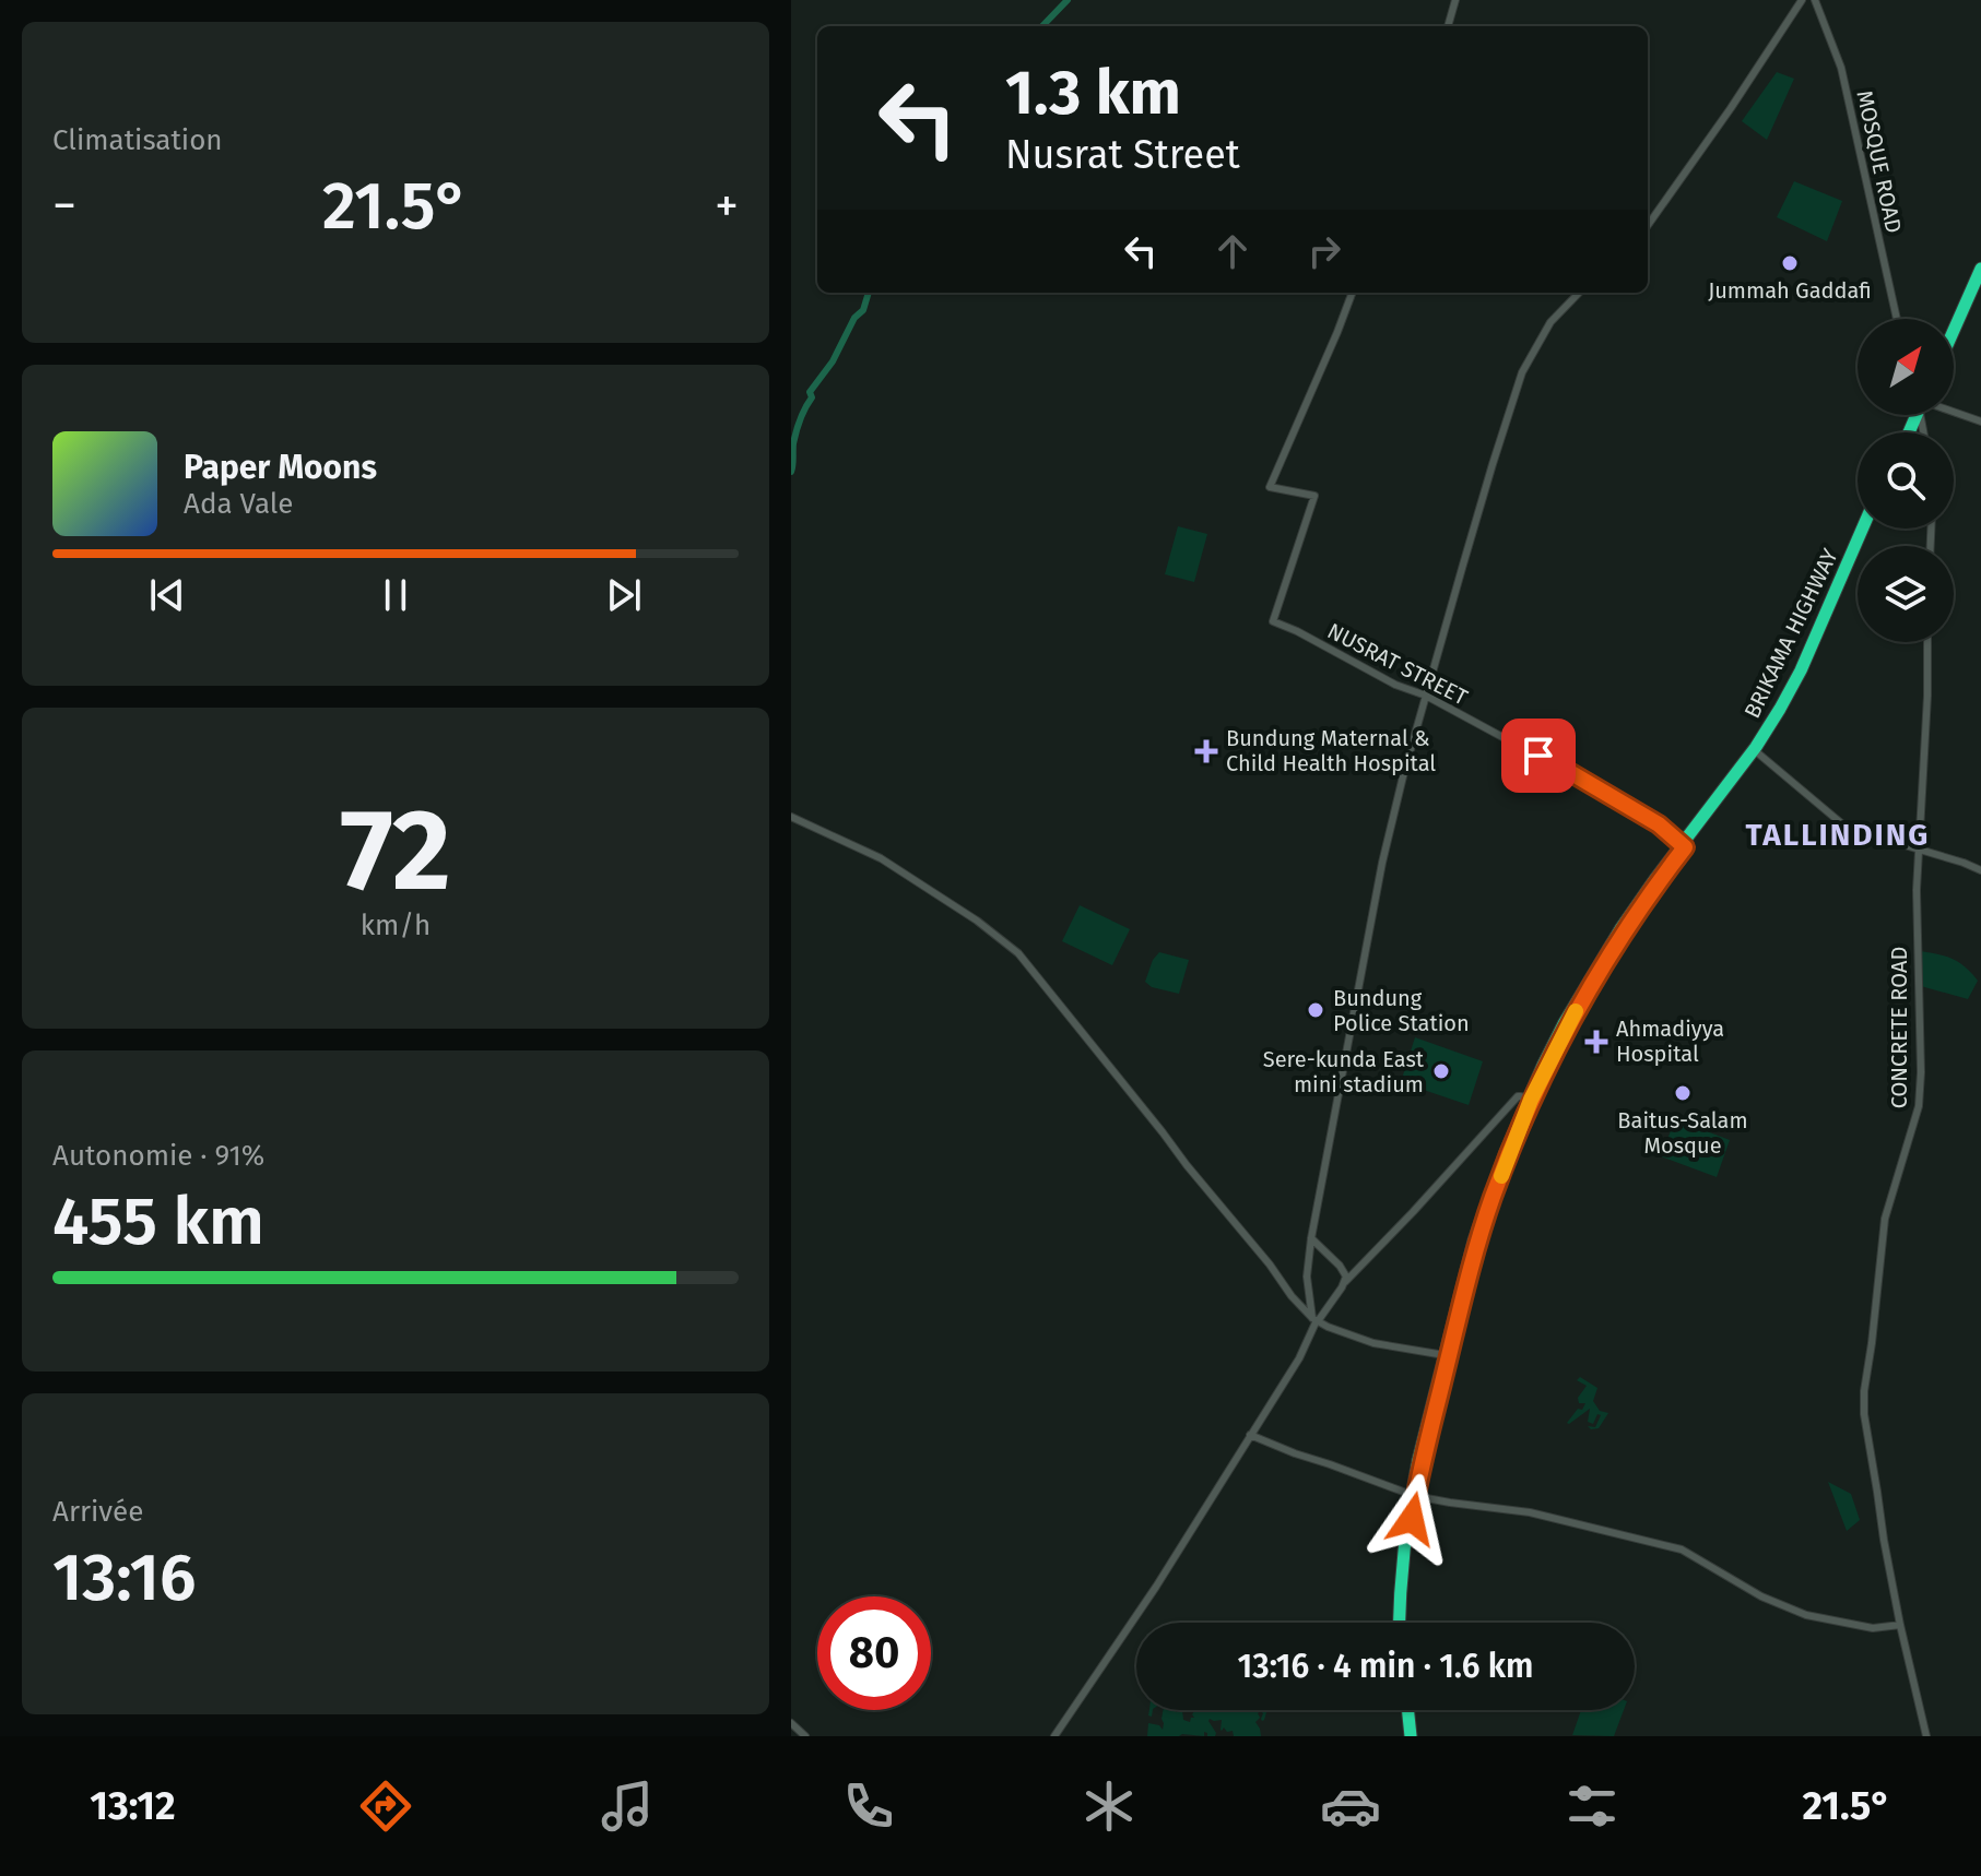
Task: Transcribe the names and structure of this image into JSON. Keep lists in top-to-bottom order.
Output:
{
  "streets": {
    "highway": ["BRIKAMA HIGHWAY"],
    "street": ["MOSQUE ROAD", "NUSRAT STREET", "CONCRETE ROAD"]
  },
  "crossings": [
    ["BRIKAMA HIGHWAY", "NUSRAT STREET"]
  ],
  "districts": ["TALLINDING"],
  "places": {
    "other": [
      "Jummah Gaddafi",
      "Bundung Police Station",
      "Sere-kunda East mini stadium",
      "Baitus-Salam Mosque"
    ],
    "health": ["Bundung Maternal & Child Health Hospital", "Ahmadiyya Hospital"]
  },
  "north": "top right",
  "page": {
    "tile": [
      "Climatisation",
      ["72", "km/h"],
      ["Autonomie · 91%", "455 km"],
      ["Arrivée", "13:16"]
    ],
    "turn": ["1.3 km", "Nusrat Street"],
    "heat": ["−", "21.5°", "+"],
    "song": ["Paper Moons", "Ada Vale"],
    "limit": "80",
    "trip": "13:16 · 4 min · 1.6 km",
    "tabs": ["13:12", "21.5°"]
  }
}
